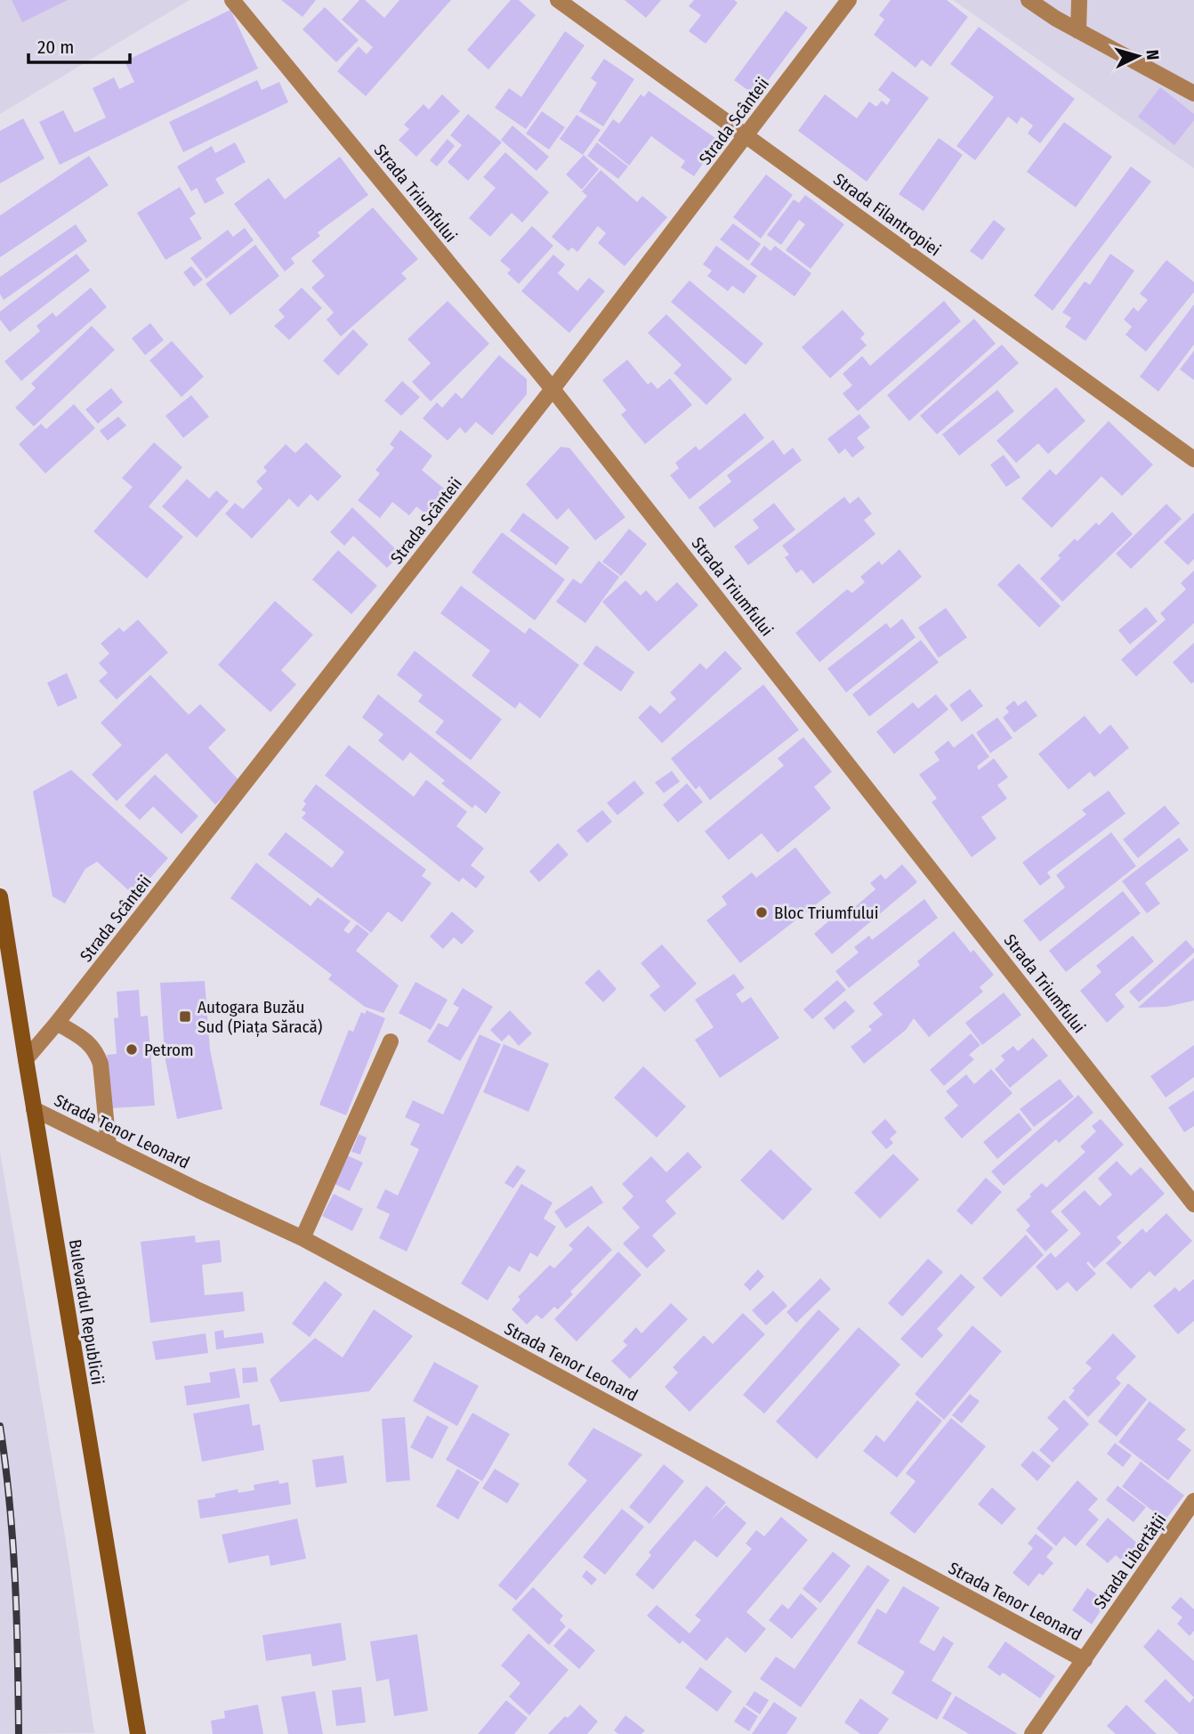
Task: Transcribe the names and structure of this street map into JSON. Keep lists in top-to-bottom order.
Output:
{
  "streets": {
    "main road": ["Bulevardul Republicii"],
    "street": [
      "Strada Scânteii",
      "Strada Triumfului",
      "Strada Filantropiei",
      "Strada Tenor Leonard",
      "Strada Libertății"
    ]
  },
  "crossings": [
    ["Strada Scânteii", "Strada Triumfului"],
    ["Strada Scânteii", "Strada Filantropiei"],
    ["Strada Scânteii", "Bulevardul Republicii"],
    ["Strada Tenor Leonard", "Bulevardul Republicii"],
    ["Strada Tenor Leonard", "Strada Libertății"]
  ],
  "places": {
    "other": ["Bloc Triumfului", "Petrom"],
    "transit": ["Autogara Buzău Sud (Piața Săracă)"]
  },
  "scale_bar": "20 m",
  "north": "right"
}
